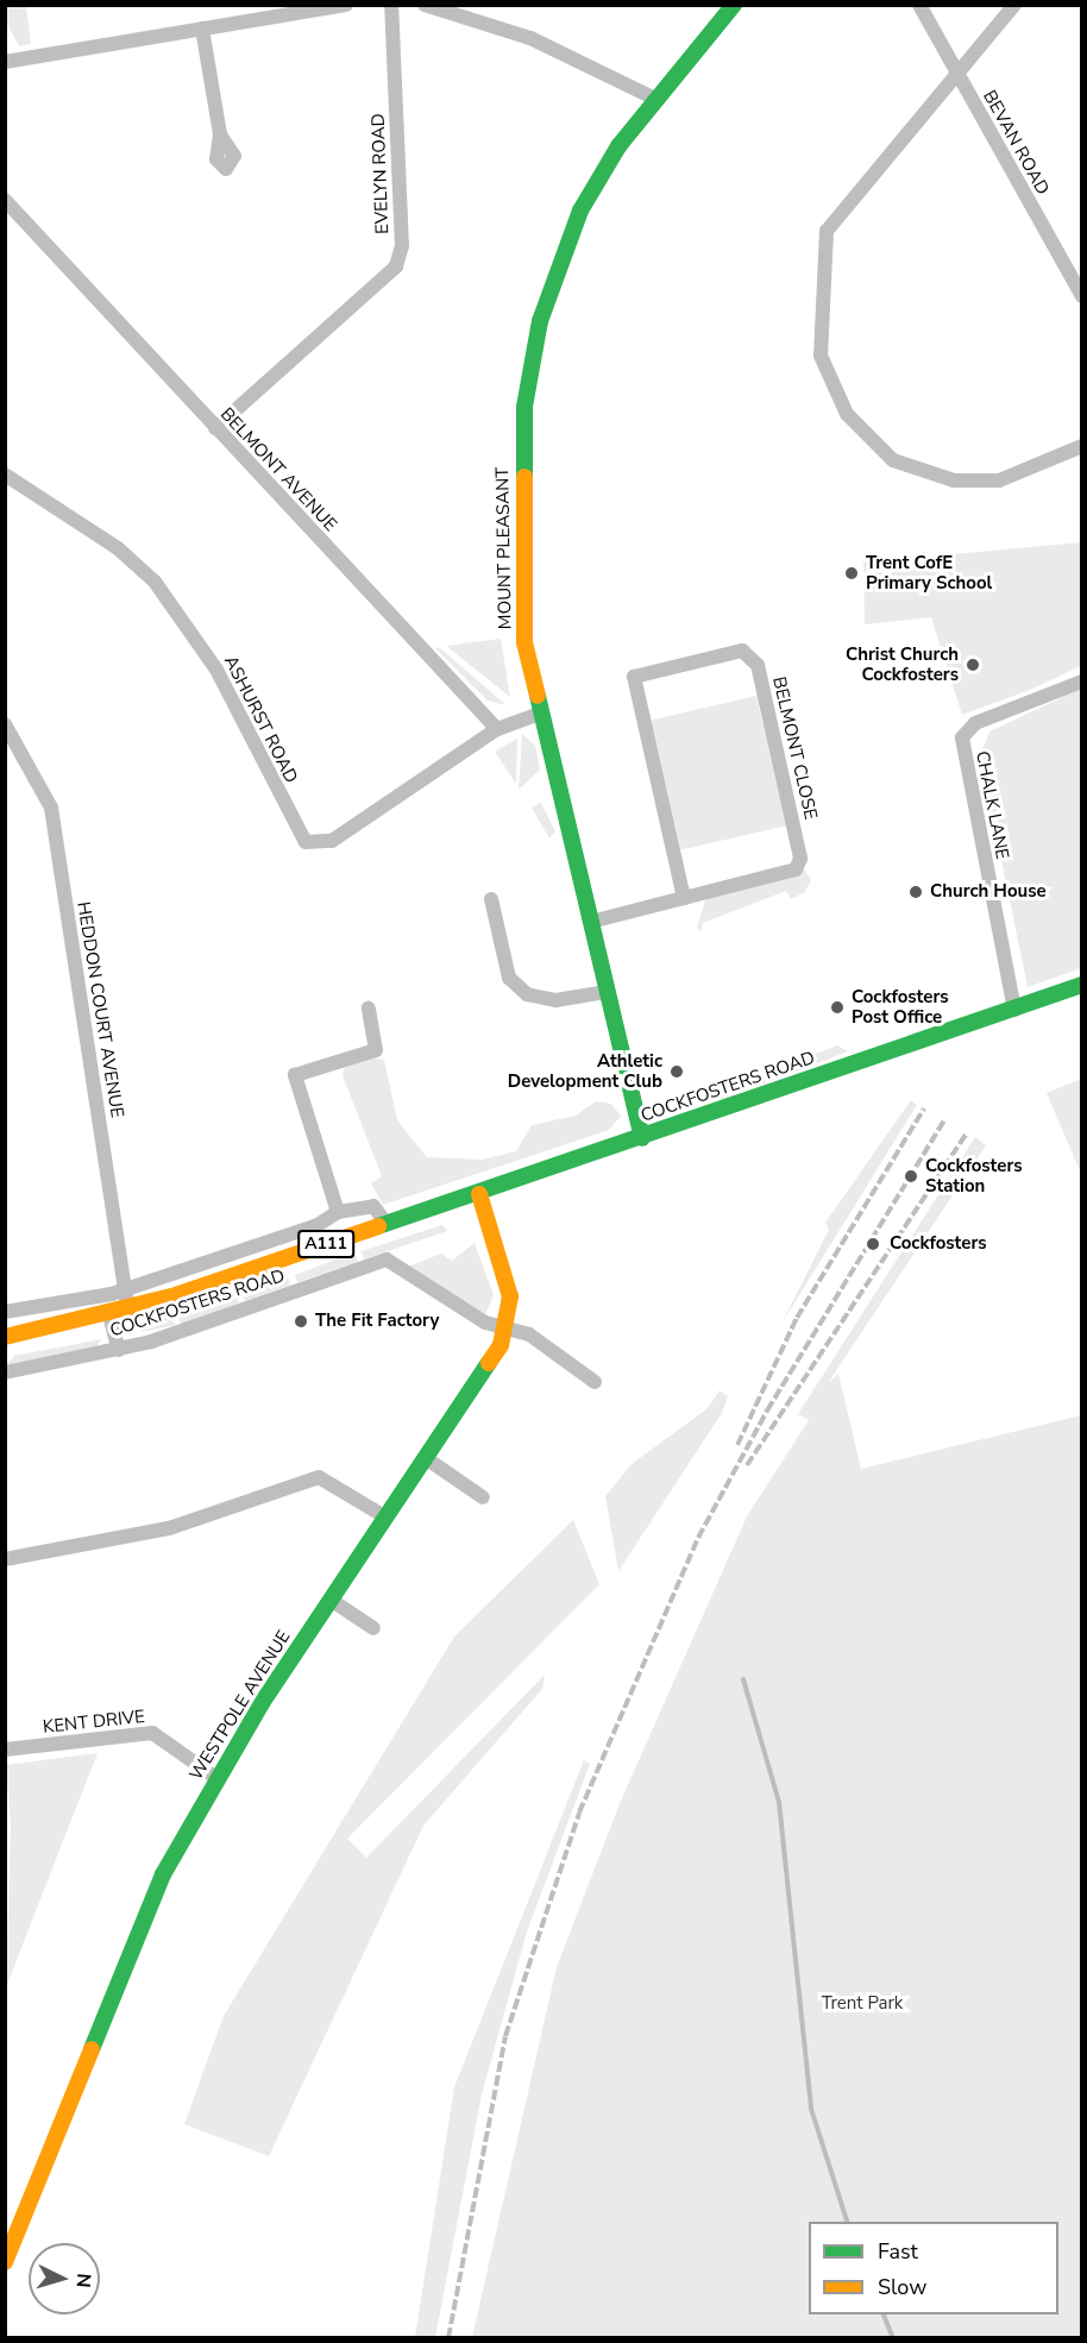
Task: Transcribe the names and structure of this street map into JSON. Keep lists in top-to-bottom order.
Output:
{
  "streets": {
    "street": [
      "BEVAN ROAD",
      "EVELYN ROAD",
      "BELMONT AVENUE",
      "MOUNT PLEASANT",
      "ASHURST ROAD",
      "BELMONT CLOSE",
      "CHALK LANE",
      "HEDDON COURT AVENUE",
      "COCKFOSTERS ROAD",
      "A111",
      "WESTPOLE AVENUE",
      "KENT DRIVE"
    ]
  },
  "crossings": [
    ["EVELYN ROAD", "BELMONT AVENUE"],
    ["BELMONT AVENUE", "ASHURST ROAD"],
    ["MOUNT PLEASANT", "BELMONT CLOSE"],
    ["MOUNT PLEASANT", "COCKFOSTERS ROAD"],
    ["CHALK LANE", "COCKFOSTERS ROAD"],
    ["HEDDON COURT AVENUE", "COCKFOSTERS ROAD"],
    ["COCKFOSTERS ROAD", "WESTPOLE AVENUE"],
    ["WESTPOLE AVENUE", "KENT DRIVE"]
  ],
  "parks": ["Trent Park"],
  "places": [
    "Trent CofE Primary School",
    "Christ Church Cockfosters",
    "Church House",
    "Cockfosters Post Office",
    "Athletic Development Club",
    "Cockfosters Station",
    "Cockfosters",
    "The Fit Factory"
  ],
  "legend": ["Fast", "Slow"],
  "north": "right"
}
